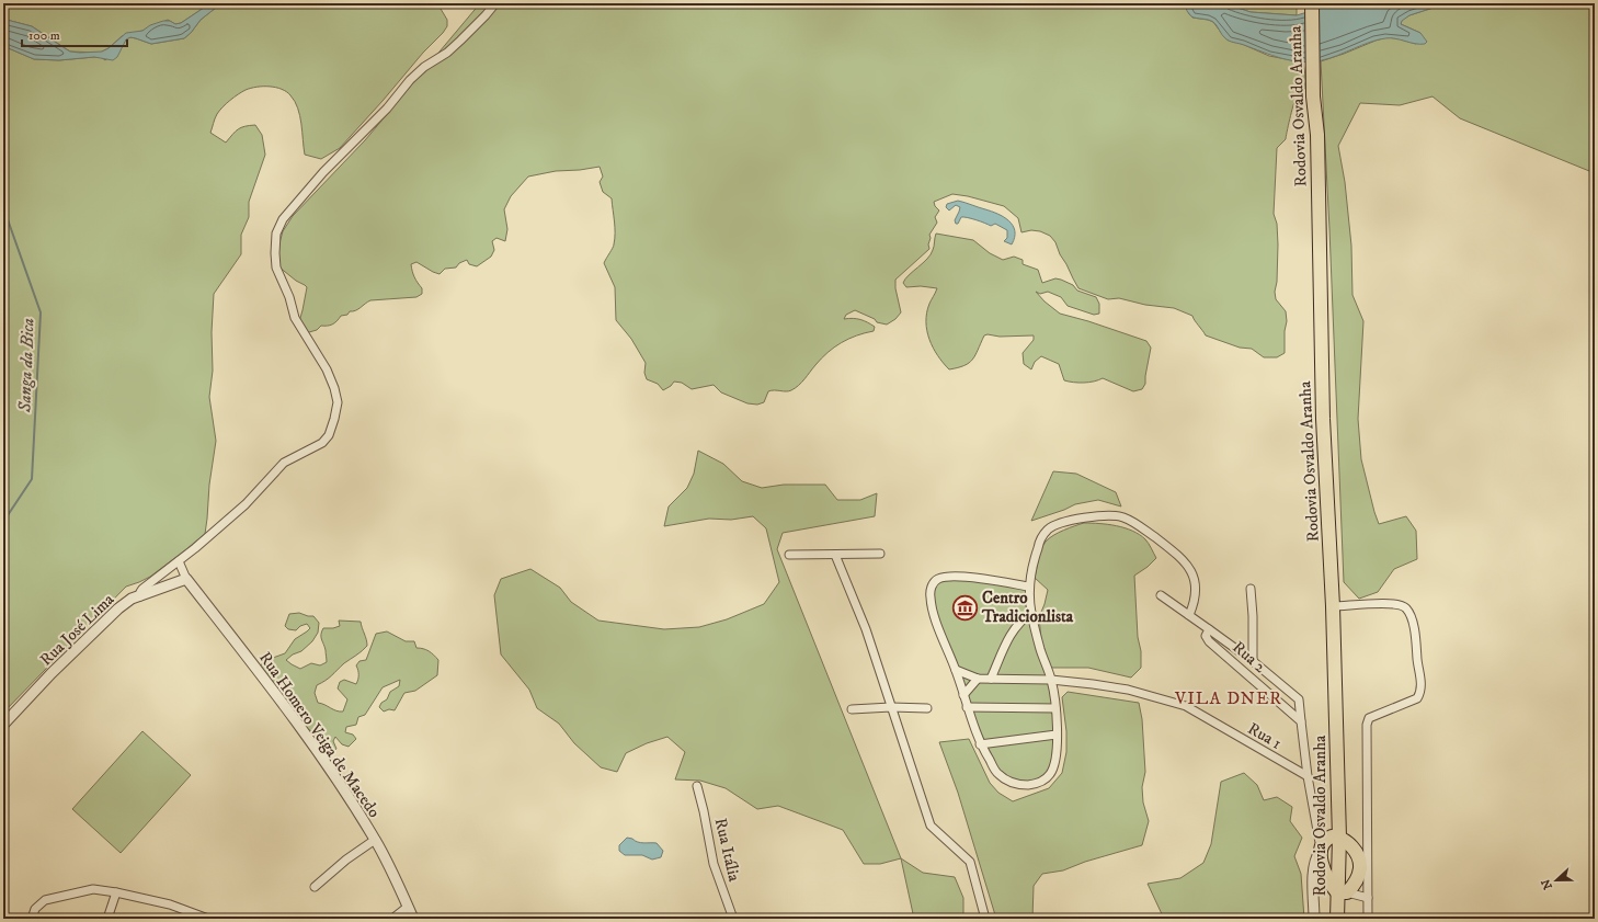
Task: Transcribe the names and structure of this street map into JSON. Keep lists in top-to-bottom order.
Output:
{
  "streets": {
    "highway": ["Rodovia Osvaldo Aranha"],
    "street": [
      "Rua José Lima",
      "Rua 2",
      "Rua Homero Veiga de Macedo",
      "Rua 1",
      "Rua Itália"
    ]
  },
  "crossings": [
    ["Rua José Lima", "Rua Homero Veiga de Macedo"],
    ["Rua 2", "Rua 1"]
  ],
  "districts": ["VILA DNER"],
  "water": ["Sanga da Bica"],
  "places": {
    "museum": ["Centro Tradicionlista"]
  },
  "scale_bar": "100 m",
  "north": "left"
}
